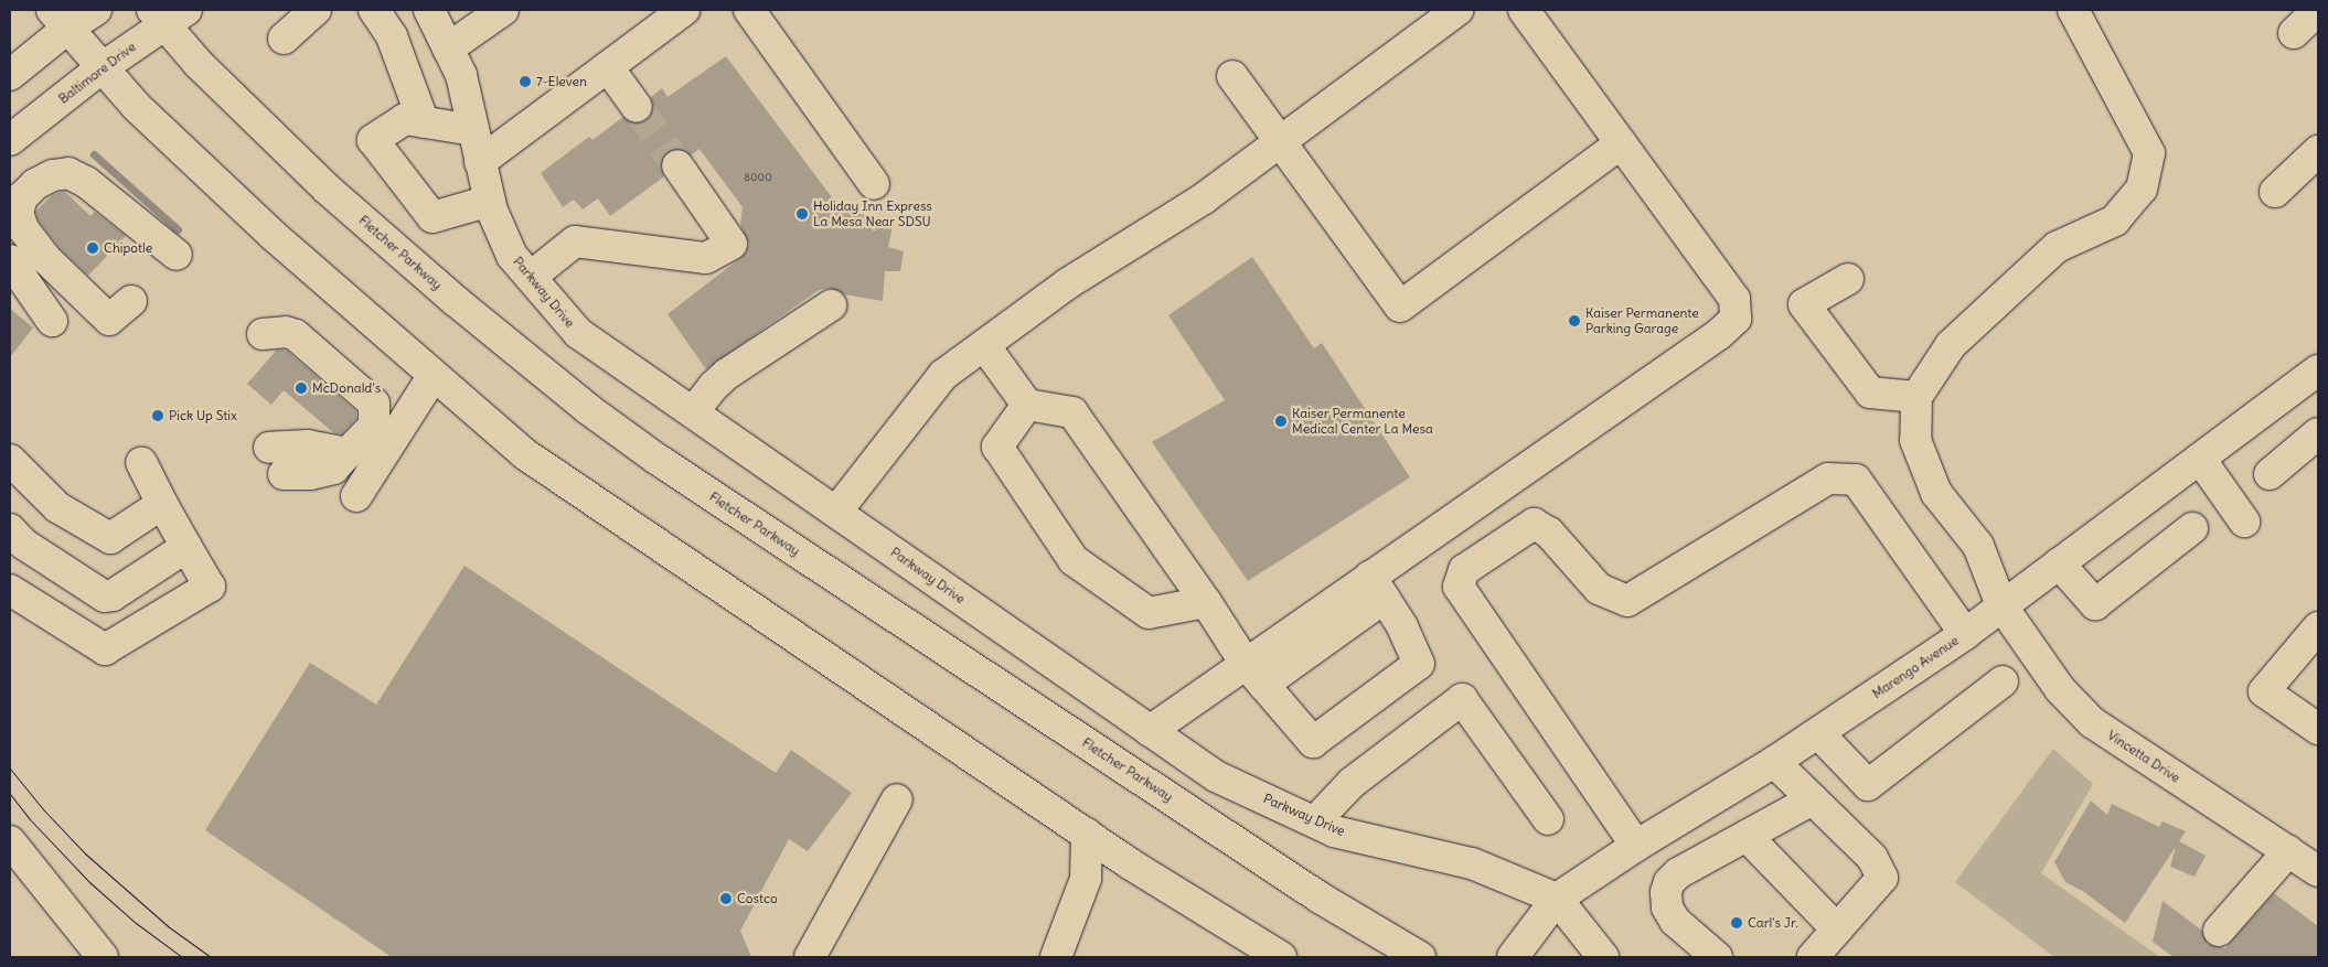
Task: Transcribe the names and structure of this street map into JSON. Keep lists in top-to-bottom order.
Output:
{
  "streets": {
    "main road": [
      "Baltimore Drive",
      "Fletcher Parkway",
      "Parkway Drive",
      "Marengo Avenue",
      "Vincetta Drive"
    ]
  },
  "crossings": [
    ["Baltimore Drive", "Fletcher Parkway"],
    ["Parkway Drive", "Marengo Avenue"],
    ["Marengo Avenue", "Vincetta Drive"]
  ],
  "places": [
    "7-Eleven",
    "Holiday Inn Express La Mesa Near SDSU",
    "Chipotle",
    "Kaiser Permanente Parking Garage",
    "McDonald's",
    "Pick Up Stix",
    "Kaiser Permanente Medical Center La Mesa",
    "Costco",
    "Carl's Jr."
  ],
  "house_numbers": ["8000"]
}
